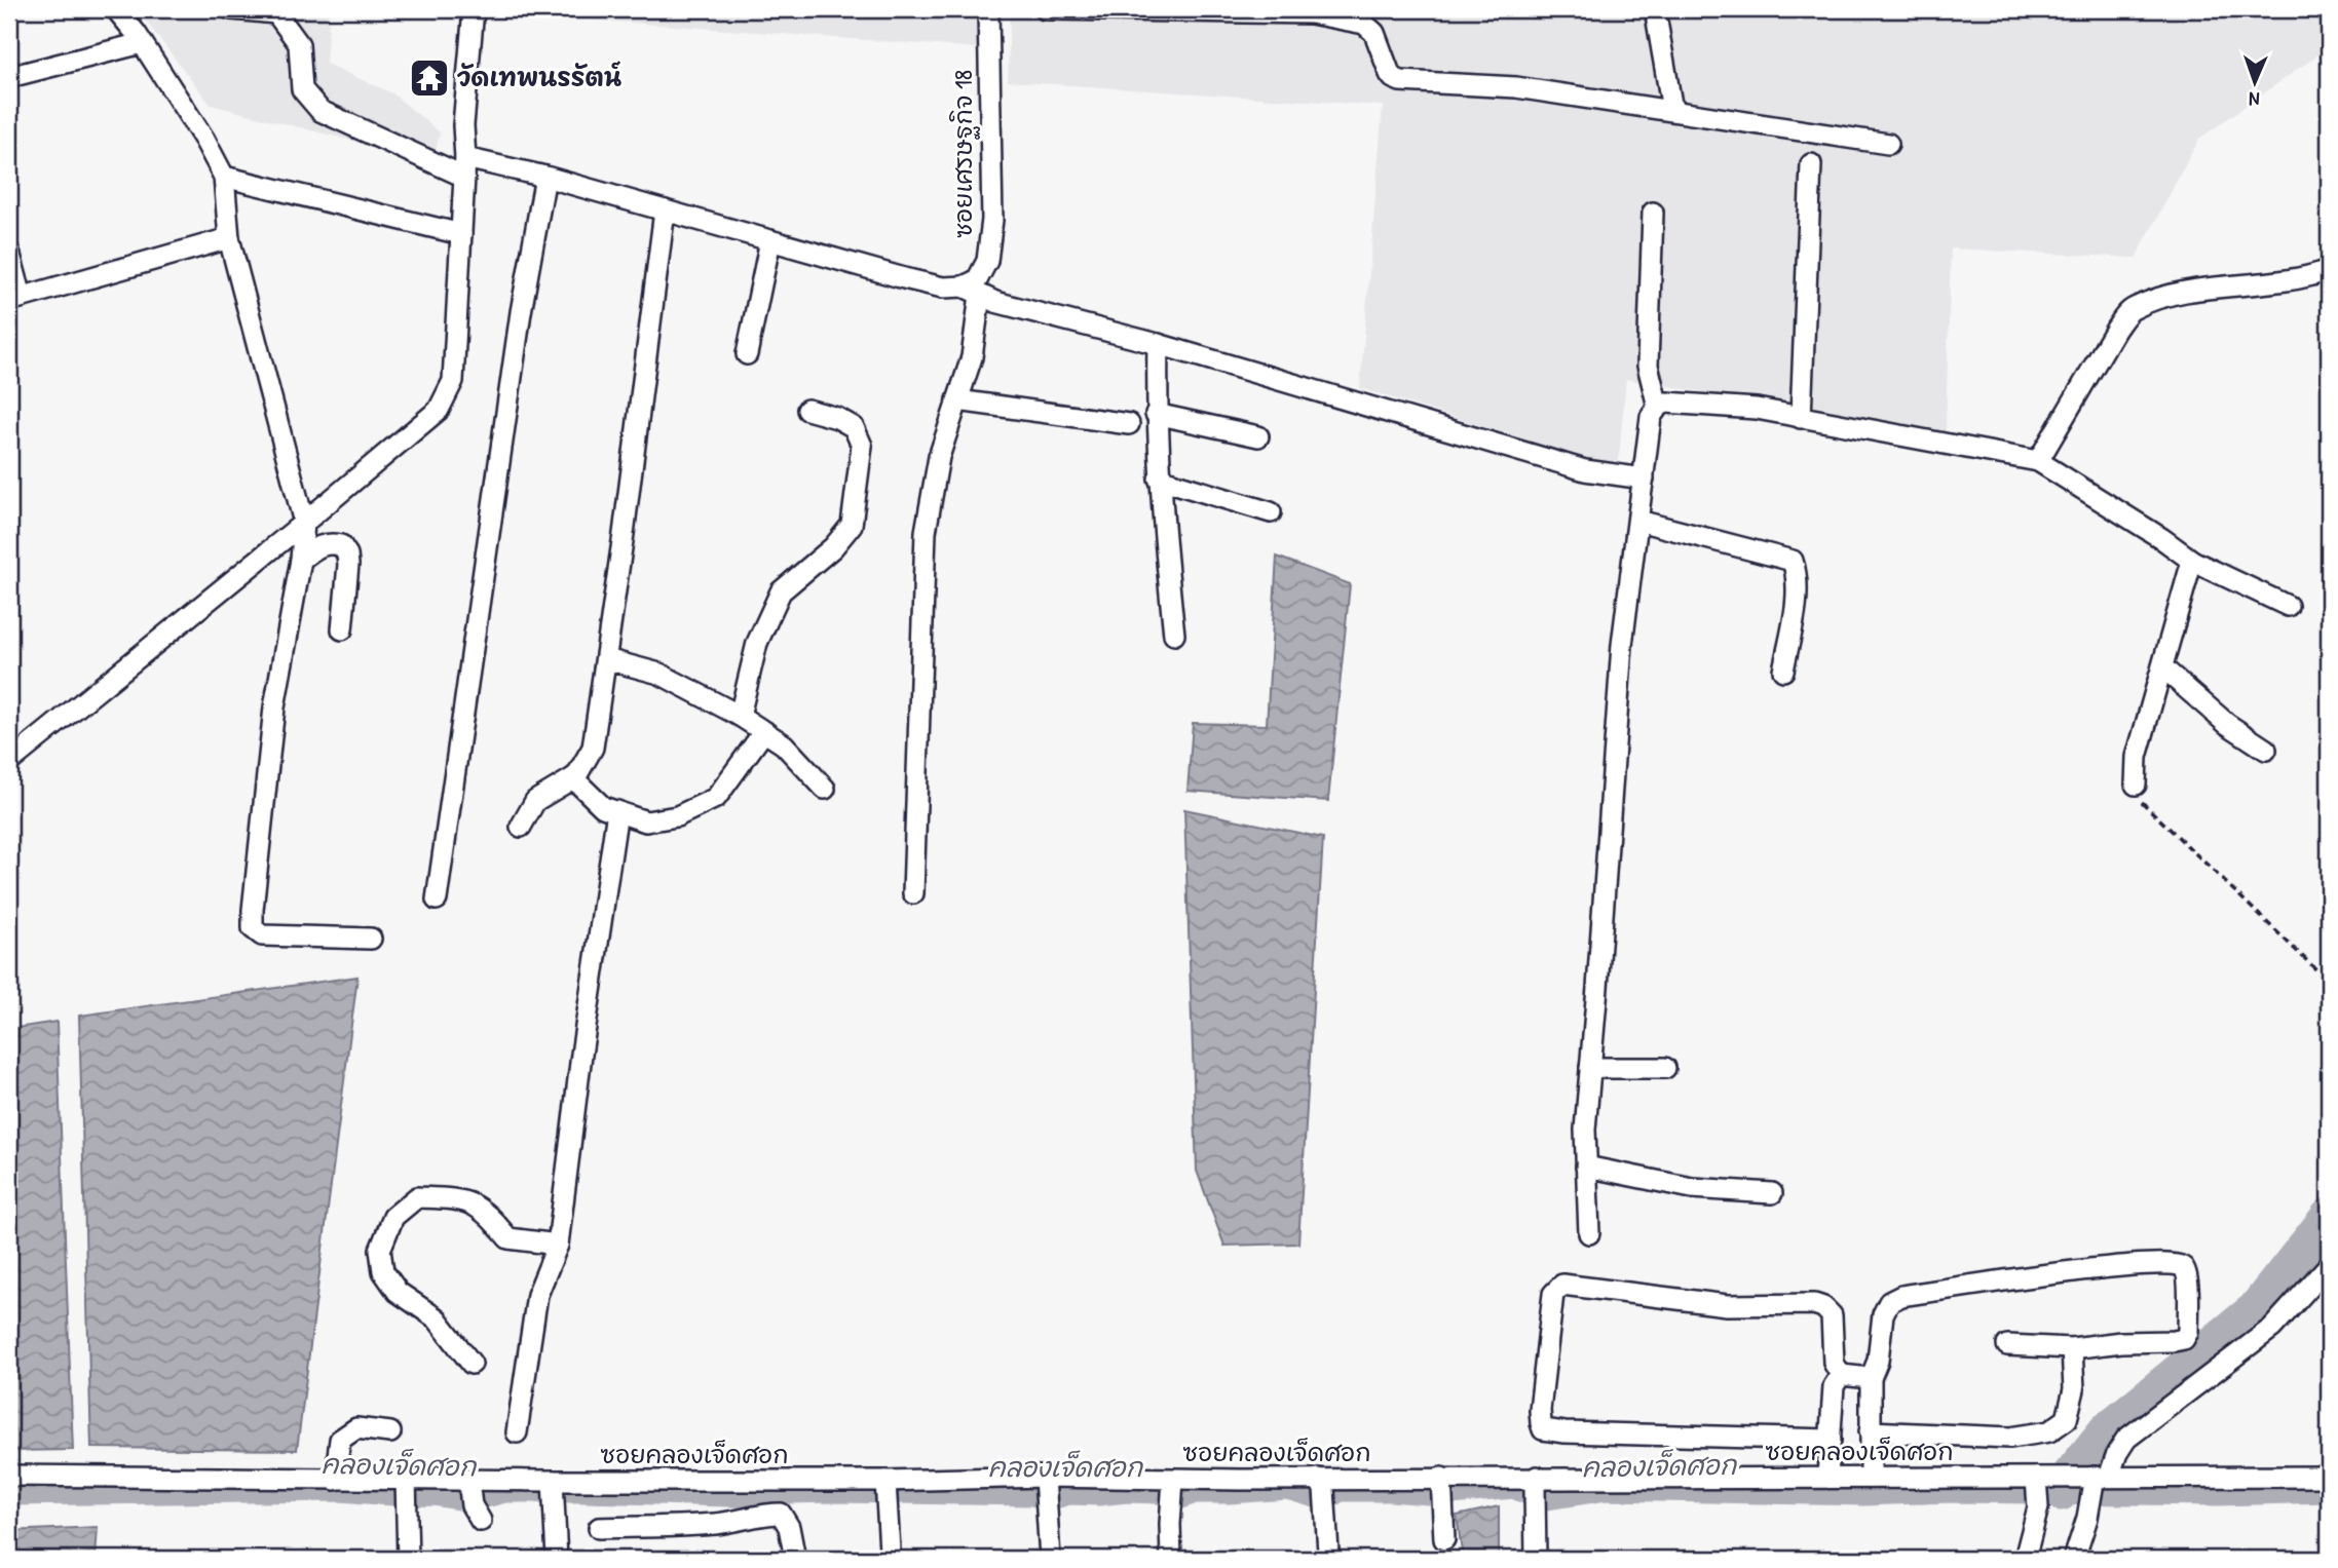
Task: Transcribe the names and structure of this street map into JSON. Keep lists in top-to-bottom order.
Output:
{
  "streets": {
    "street": ["ซอยเศรษฐกิจ 18", "ซอยคลองเจ็ดศอก"]
  },
  "water": ["คลองเจ็ดศอก"],
  "places": {
    "temple": ["วัดเทพนรรัตน์"]
  },
  "north": "bottom"
}
